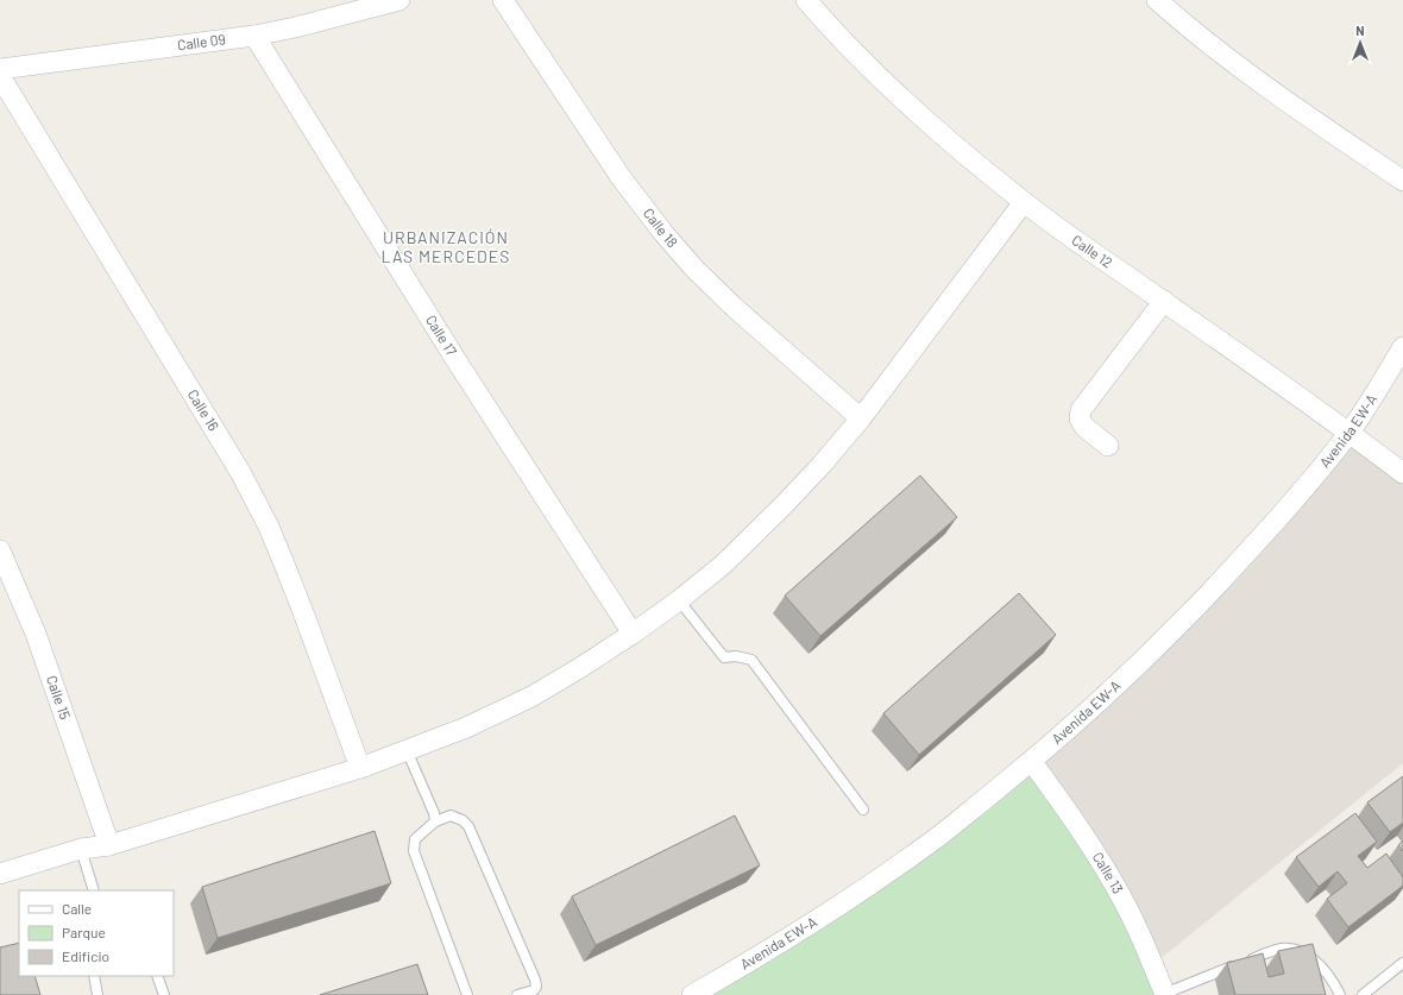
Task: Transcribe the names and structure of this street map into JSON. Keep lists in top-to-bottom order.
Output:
{
  "streets": {
    "street": [
      "Calle 09",
      "Calle 18",
      "Calle 12",
      "Calle 17",
      "Calle 16",
      "Avenida EW-A",
      "Calle 15",
      "Calle 13"
    ]
  },
  "crossings": [
    ["Calle 09", "Calle 17"],
    ["Calle 12", "Avenida EW-A"],
    ["Avenida EW-A", "Calle 13"]
  ],
  "districts": ["URBANIZACIÓN LAS MERCEDES"],
  "legend": ["Calle", "Parque", "Edificio"],
  "north": "top"
}
